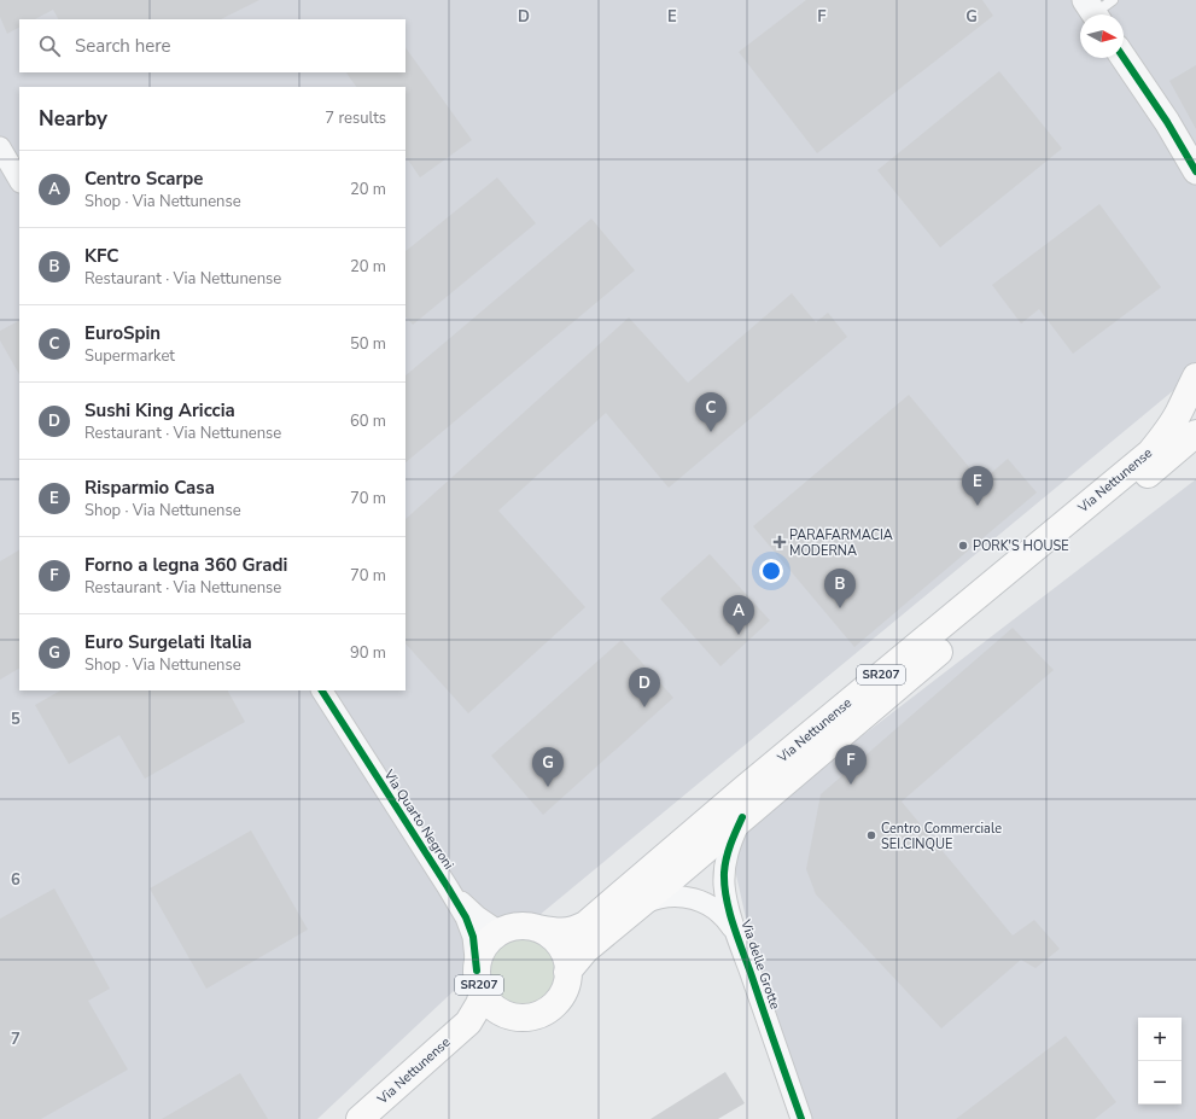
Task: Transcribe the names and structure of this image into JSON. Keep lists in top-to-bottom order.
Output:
{
  "streets": {
    "main road": ["Via Nettunense", "SR207"],
    "street": ["Via Quarto Negroni", "Via delle Grotte"]
  },
  "crossings": [
    ["Via Nettunense", "SR207"],
    ["Via Nettunense", "Via Quarto Negroni"],
    ["Via Nettunense", "Via delle Grotte"],
    ["SR207", "Via Quarto Negroni"]
  ],
  "places": {
    "health": ["PARAFARMACIA MODERNA"],
    "other": ["PORK'S HOUSE", "Centro Commerciale SEI.CINQUE"]
  },
  "north": "right",
  "page": {
    "search": "Search here",
    "heading": ["Nearby", "7 results"],
    "list": [
      {
        "mark": "A",
        "name": "Centro Scarpe",
        "note": "Shop · Via Nettunense",
        "value": "20 m"
      },
      {
        "mark": "B",
        "name": "KFC",
        "note": "Restaurant · Via Nettunense",
        "value": "20 m"
      },
      {
        "mark": "C",
        "name": "EuroSpin",
        "note": "Supermarket",
        "value": "50 m"
      },
      {
        "mark": "D",
        "name": "Sushi King Ariccia",
        "note": "Restaurant · Via Nettunense",
        "value": "60 m"
      },
      {
        "mark": "E",
        "name": "Risparmio Casa",
        "note": "Shop · Via Nettunense",
        "value": "70 m"
      },
      {
        "mark": "F",
        "name": "Forno a legna 360 Gradi",
        "note": "Restaurant · Via Nettunense",
        "value": "70 m"
      },
      {
        "mark": "G",
        "name": "Euro Surgelati Italia",
        "note": "Shop · Via Nettunense",
        "value": "90 m"
      }
    ],
    "pins": [
      "C",
      "E",
      "B",
      "A",
      "D",
      "F",
      "G"
    ],
    "map_buttons": ["+", "−"]
  },
  "grid": {
    "columns": [
      "D",
      "E",
      "F",
      "G"
    ],
    "rows": ["5", "6", "7"]
  }
}
